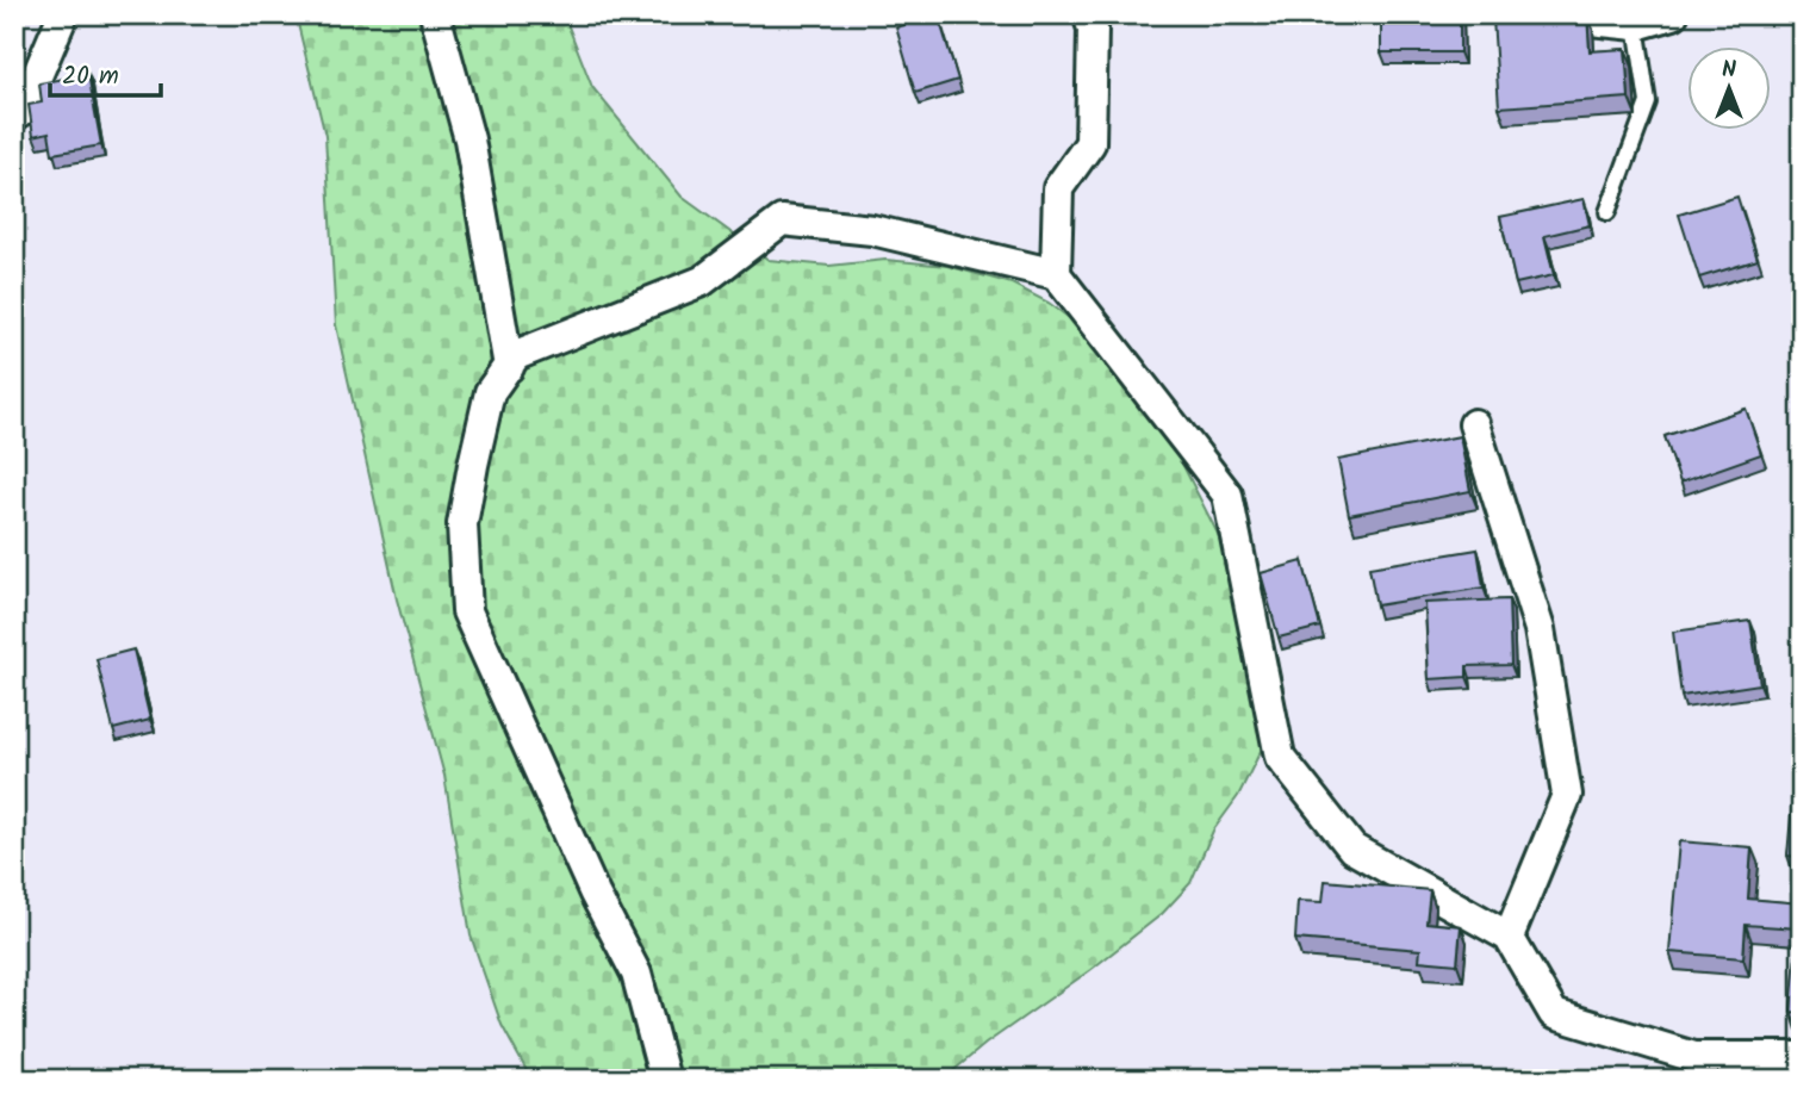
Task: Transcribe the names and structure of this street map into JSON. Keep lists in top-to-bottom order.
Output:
{
  "scale_bar": "20 m",
  "north": "top"
}
